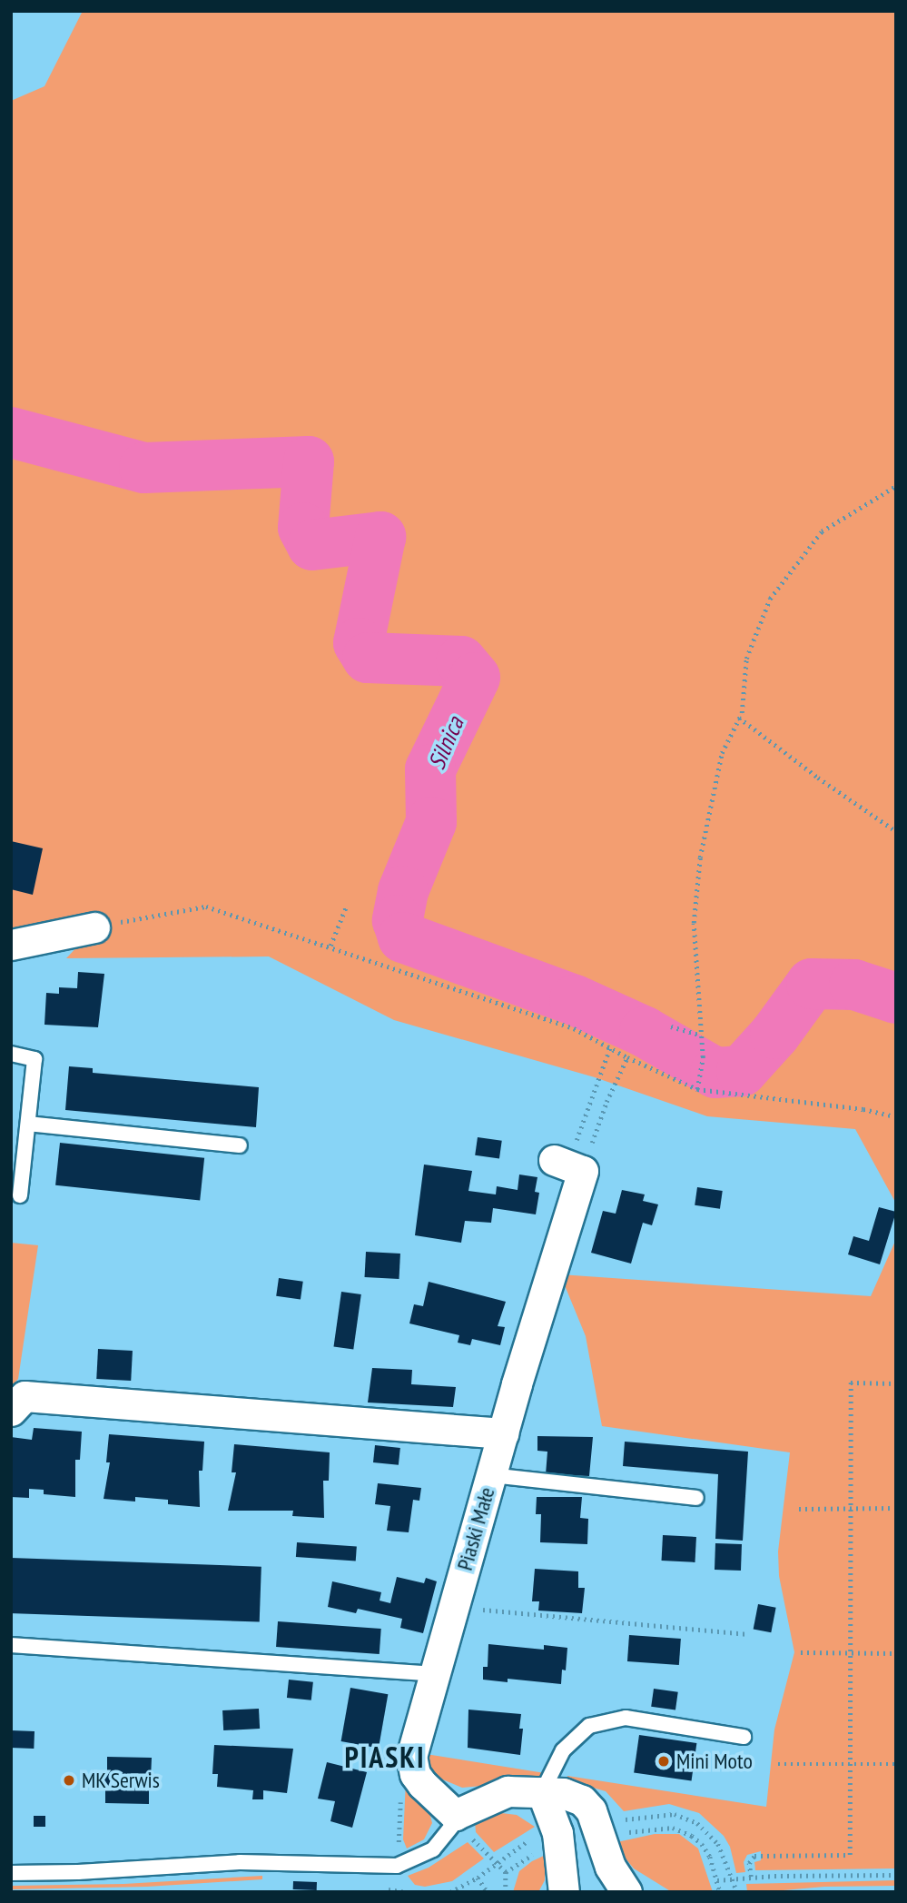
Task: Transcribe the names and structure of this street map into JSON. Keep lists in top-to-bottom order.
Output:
{
  "streets": {
    "street": ["Piaski Małe"]
  },
  "districts": ["PIASKI"],
  "water": ["Silnica"],
  "places": ["Mini Moto", "MK Serwis"]
}
